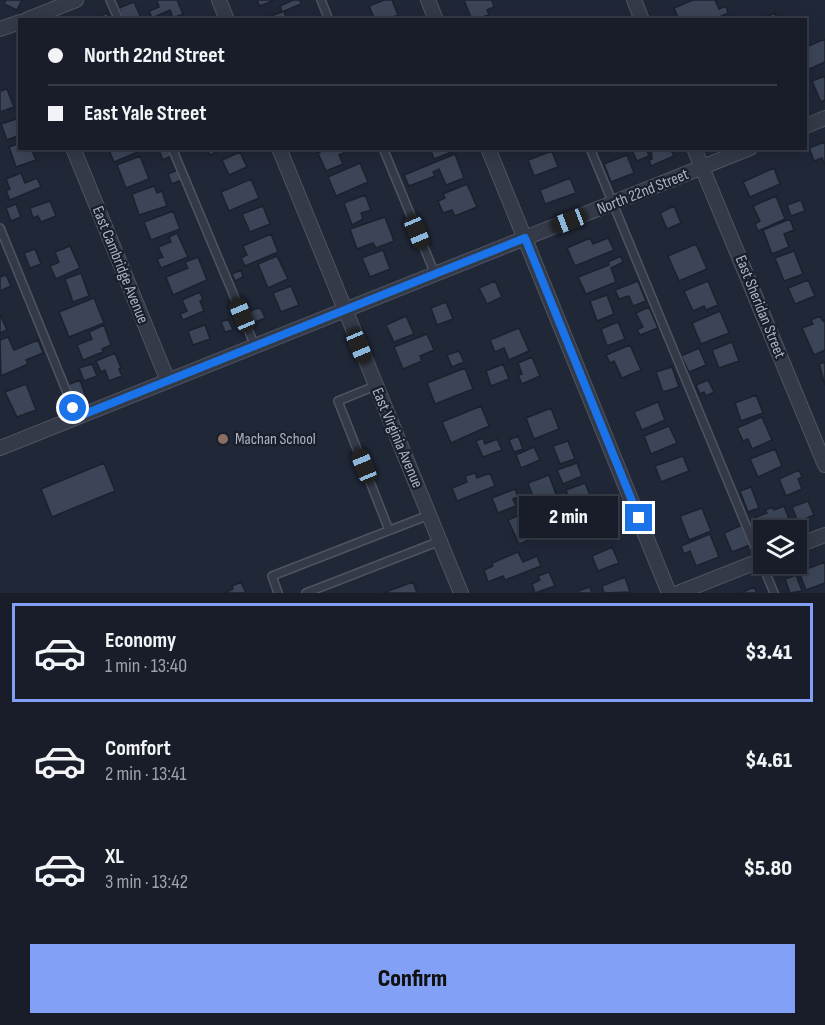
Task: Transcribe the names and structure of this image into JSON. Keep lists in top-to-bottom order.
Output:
{
  "streets": {
    "street": [
      "North 22nd Street",
      "East Cambridge Avenue",
      "East Sheridan Street",
      "East Virginia Avenue"
    ]
  },
  "crossings": [
    ["North 22nd Street", "East Cambridge Avenue"],
    ["North 22nd Street", "East Sheridan Street"],
    ["North 22nd Street", "East Virginia Avenue"]
  ],
  "places": ["Machan School"],
  "page": {
    "banner": ["North 22nd Street", "East Yale Street"],
    "bubble": "2 min",
    "list": [
      {
        "name": "Economy",
        "note": "1 min · 13:40",
        "value": "$3.41"
      },
      {
        "name": "Comfort",
        "note": "2 min · 13:41",
        "value": "$4.61"
      },
      {
        "name": "XL",
        "note": "3 min · 13:42",
        "value": "$5.80"
      }
    ],
    "buttons": "Confirm"
  }
}
